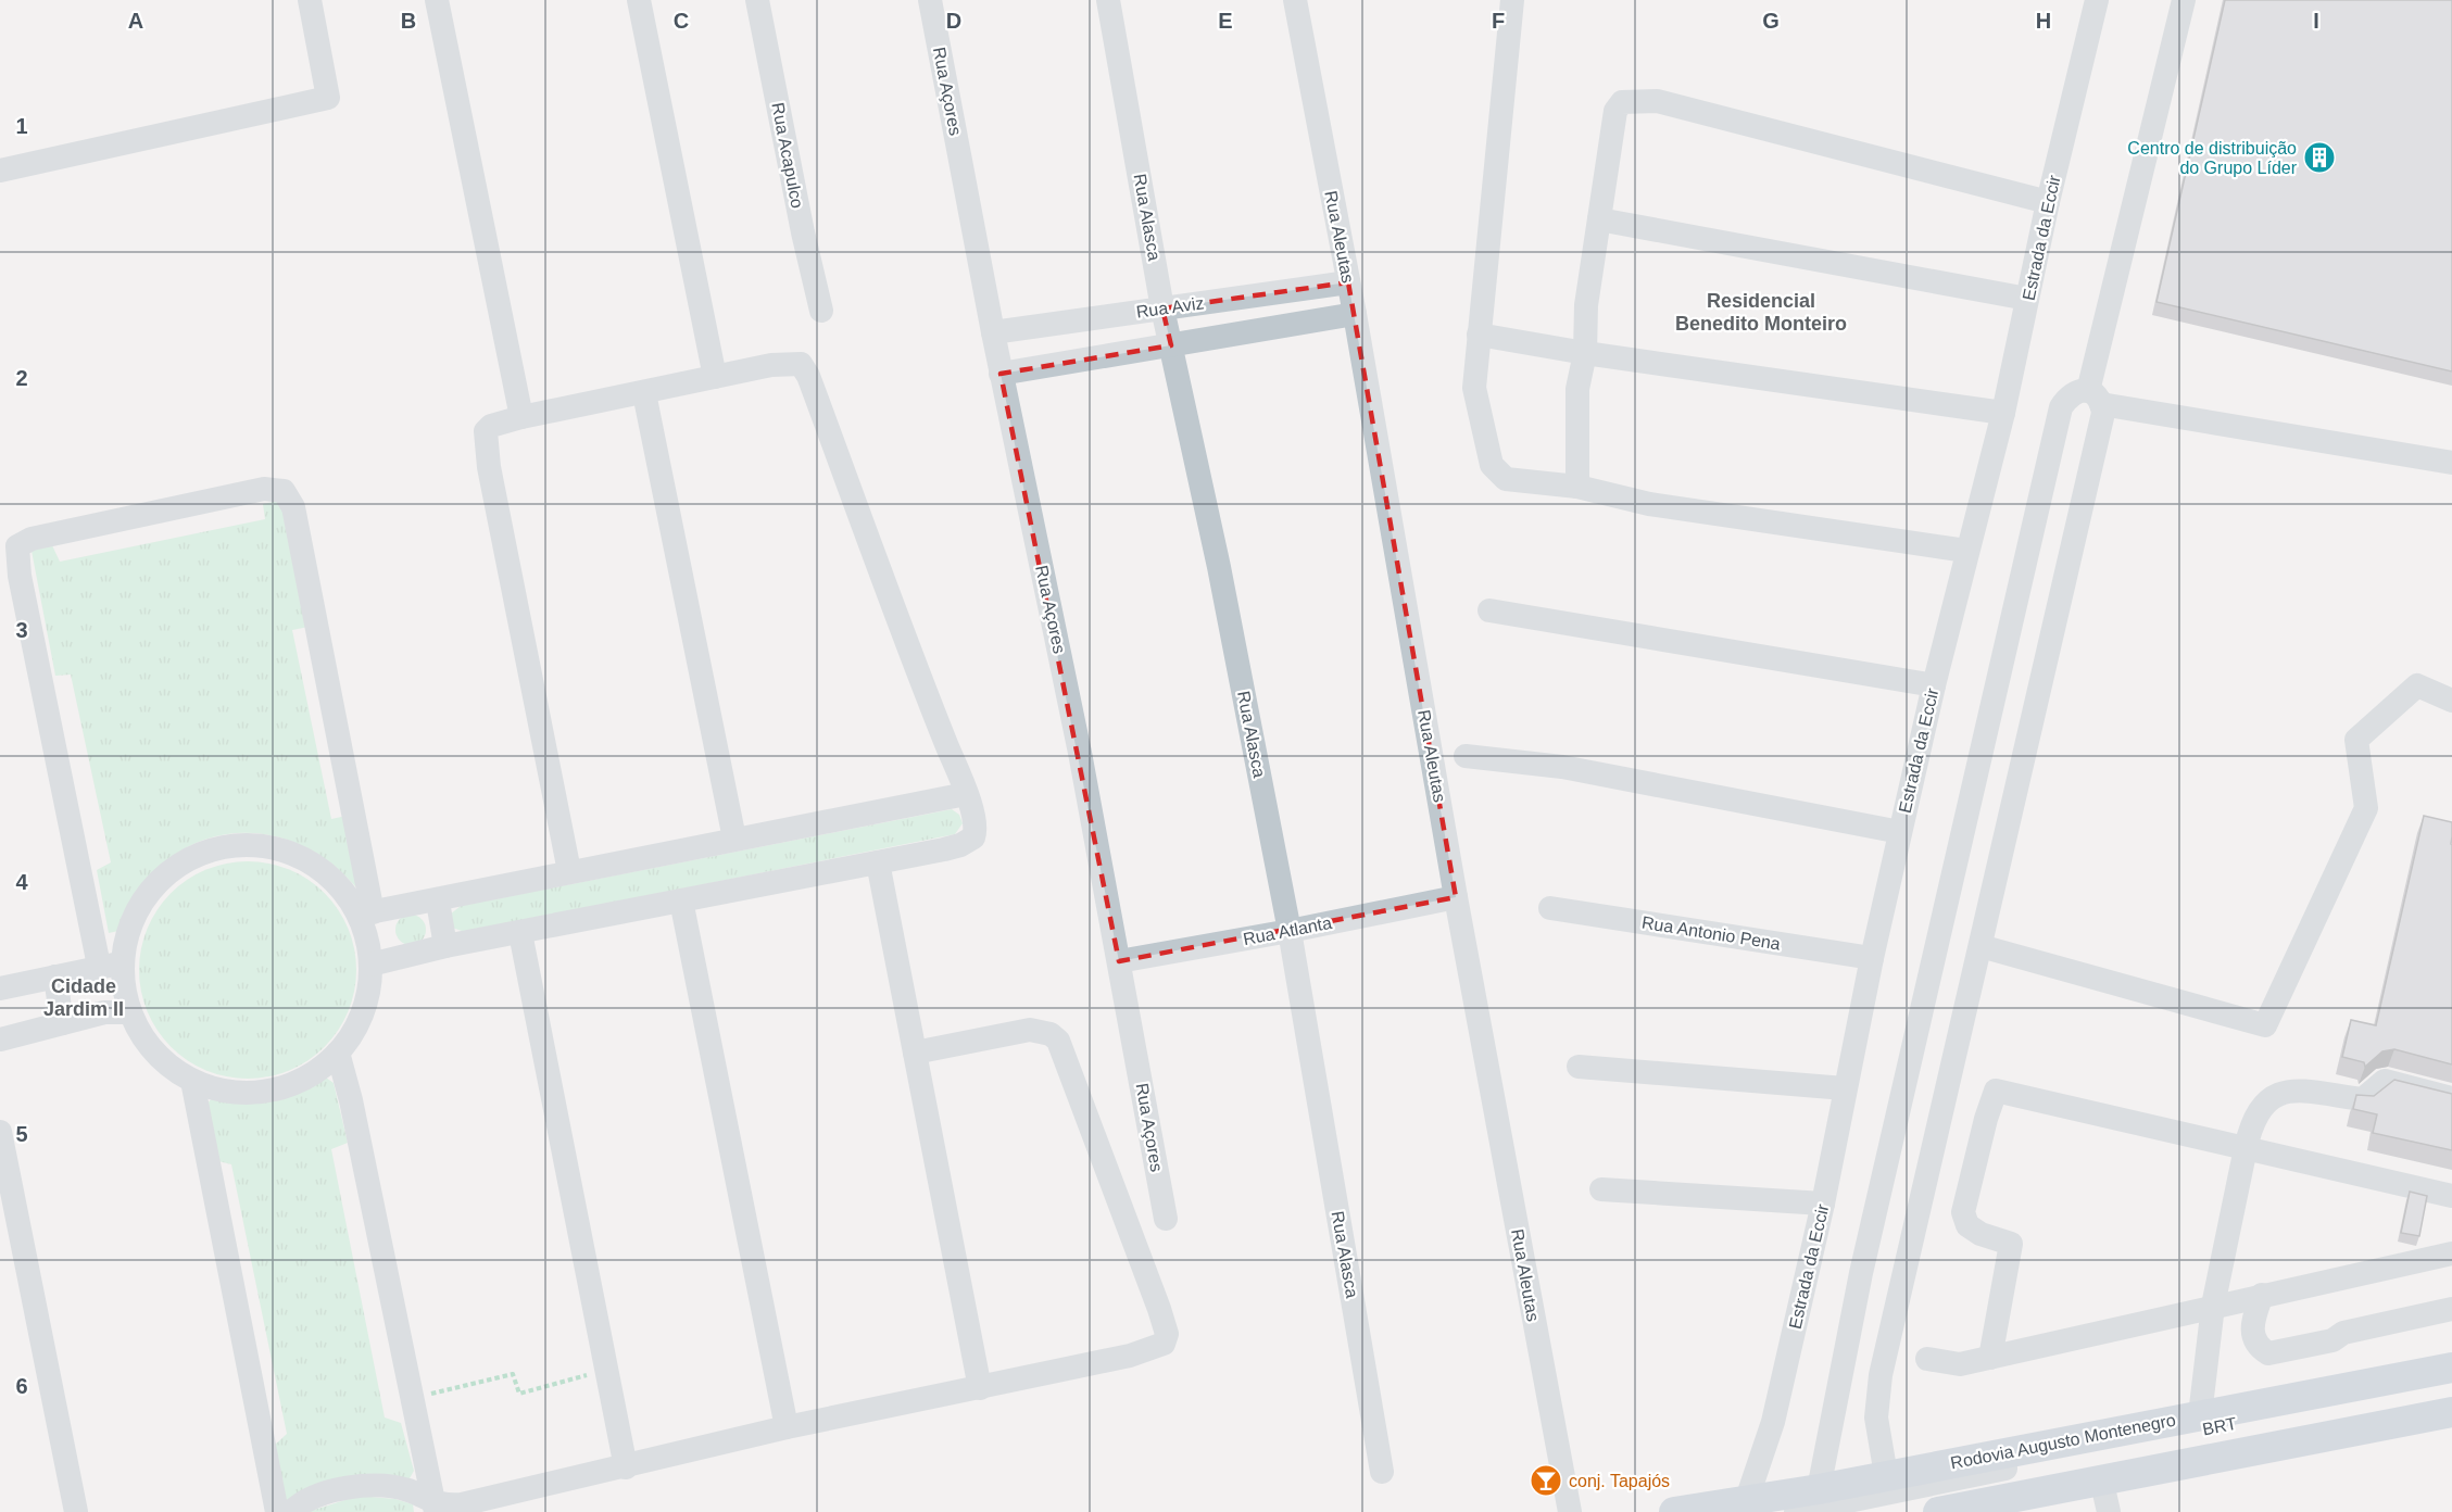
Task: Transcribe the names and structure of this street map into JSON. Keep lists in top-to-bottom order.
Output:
{
  "streets": {
    "main road": ["Rodovia Augusto Montenegro"],
    "street": [
      "Rua Açores",
      "Rua Acapulco",
      "Rua Alasca",
      "Rua Aleutas",
      "Estrada da Eccir",
      "Rua Aviz",
      "Rua Atlanta",
      "Rua Antonio Pena",
      "BRT"
    ]
  },
  "crossings": [
    ["Rua Açores", "Rua Aviz"],
    ["Rua Açores", "Rua Atlanta"],
    ["Rua Alasca", "Rua Aviz"],
    ["Rua Alasca", "Rua Atlanta"],
    ["Rua Aleutas", "Rua Aviz"],
    ["Rua Aleutas", "Rua Atlanta"],
    ["Estrada da Eccir", "Rua Antonio Pena"],
    ["Estrada da Eccir", "Rodovia Augusto Montenegro"]
  ],
  "districts": ["Residencial Benedito Monteiro", "Cidade Jardim II"],
  "places": {
    "building": ["Centro de distribuição do Grupo Líder"],
    "bar": ["conj. Tapajós"]
  },
  "grid": {
    "columns": [
      "A",
      "B",
      "C",
      "D",
      "E",
      "F",
      "G",
      "H",
      "I"
    ],
    "rows": [
      "1",
      "2",
      "3",
      "4",
      "5",
      "6"
    ]
  }
}
